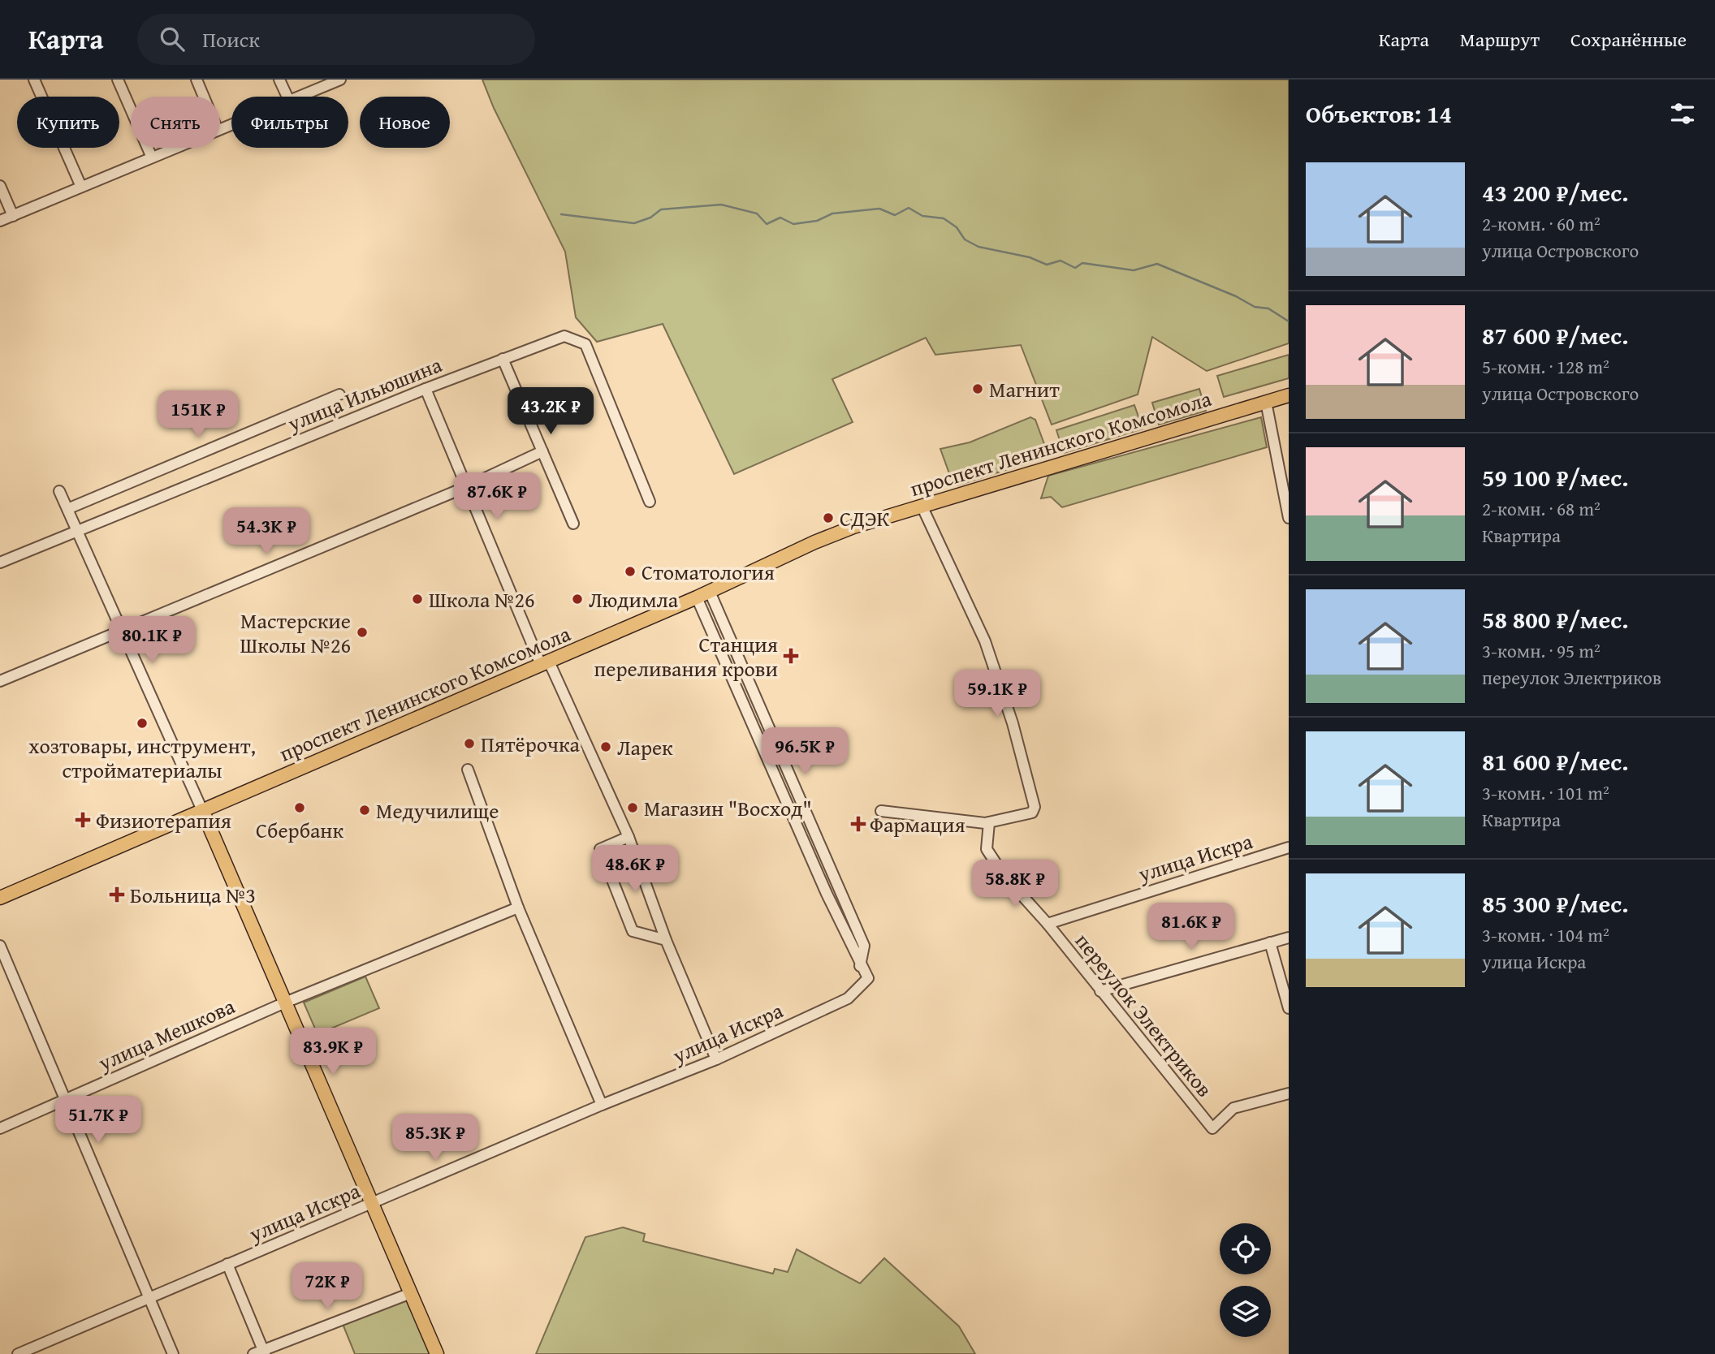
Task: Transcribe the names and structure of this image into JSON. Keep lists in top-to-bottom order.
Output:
{
  "streets": {
    "main road": ["проспект Ленинского Комсомола"],
    "street": [
      "улица Ильюшина",
      "улица Искра",
      "переулок Электриков",
      "улица Мешкова"
    ]
  },
  "crossings": [
    ["улица Искра", "переулок Электриков"]
  ],
  "places": {
    "other": [
      "Магнит",
      "СДЭК",
      "Стоматология",
      "Школа №26",
      "Людимла",
      "Мастерские Школы №26",
      "хозтовары, инструмент, стройматериалы",
      "Пятёрочка",
      "Ларек",
      "Сбербанк",
      "Магазин \"Восход\"",
      "Медучилище"
    ],
    "health": [
      "Станция переливания крови",
      "Физиотерапия",
      "Фармация",
      "Больница №3"
    ]
  },
  "page": {
    "header": "Карта",
    "search": "Поиск",
    "nav": ["Карта", "Маршрут", "Сохранённые"],
    "heading": "Объектов: 14",
    "chip": [
      "Купить",
      "Снять",
      "Фильтры",
      "Новое"
    ],
    "list": [
      {
        "name": "43 200 ₽/мес.",
        "note": "2-комн. · 60 m² · улица Островского"
      },
      {
        "name": "87 600 ₽/мес.",
        "note": "5-комн. · 128 m² · улица Островского"
      },
      {
        "name": "59 100 ₽/мес.",
        "note": "2-комн. · 68 m² · Квартира"
      },
      {
        "name": "58 800 ₽/мес.",
        "note": "3-комн. · 95 m² · переулок Электриков"
      },
      {
        "name": "81 600 ₽/мес.",
        "note": "3-комн. · 101 m² · Квартира"
      },
      {
        "name": "85 300 ₽/мес.",
        "note": "3-комн. · 104 m² · улица Искра"
      }
    ],
    "price": [
      "43.2K ₽",
      "151K ₽",
      "87.6K ₽",
      "54.3K ₽",
      "80.1K ₽",
      "59.1K ₽",
      "96.5K ₽",
      "48.6K ₽",
      "58.8K ₽",
      "81.6K ₽",
      "83.9K ₽",
      "51.7K ₽",
      "85.3K ₽",
      "72K ₽"
    ]
  }
}
